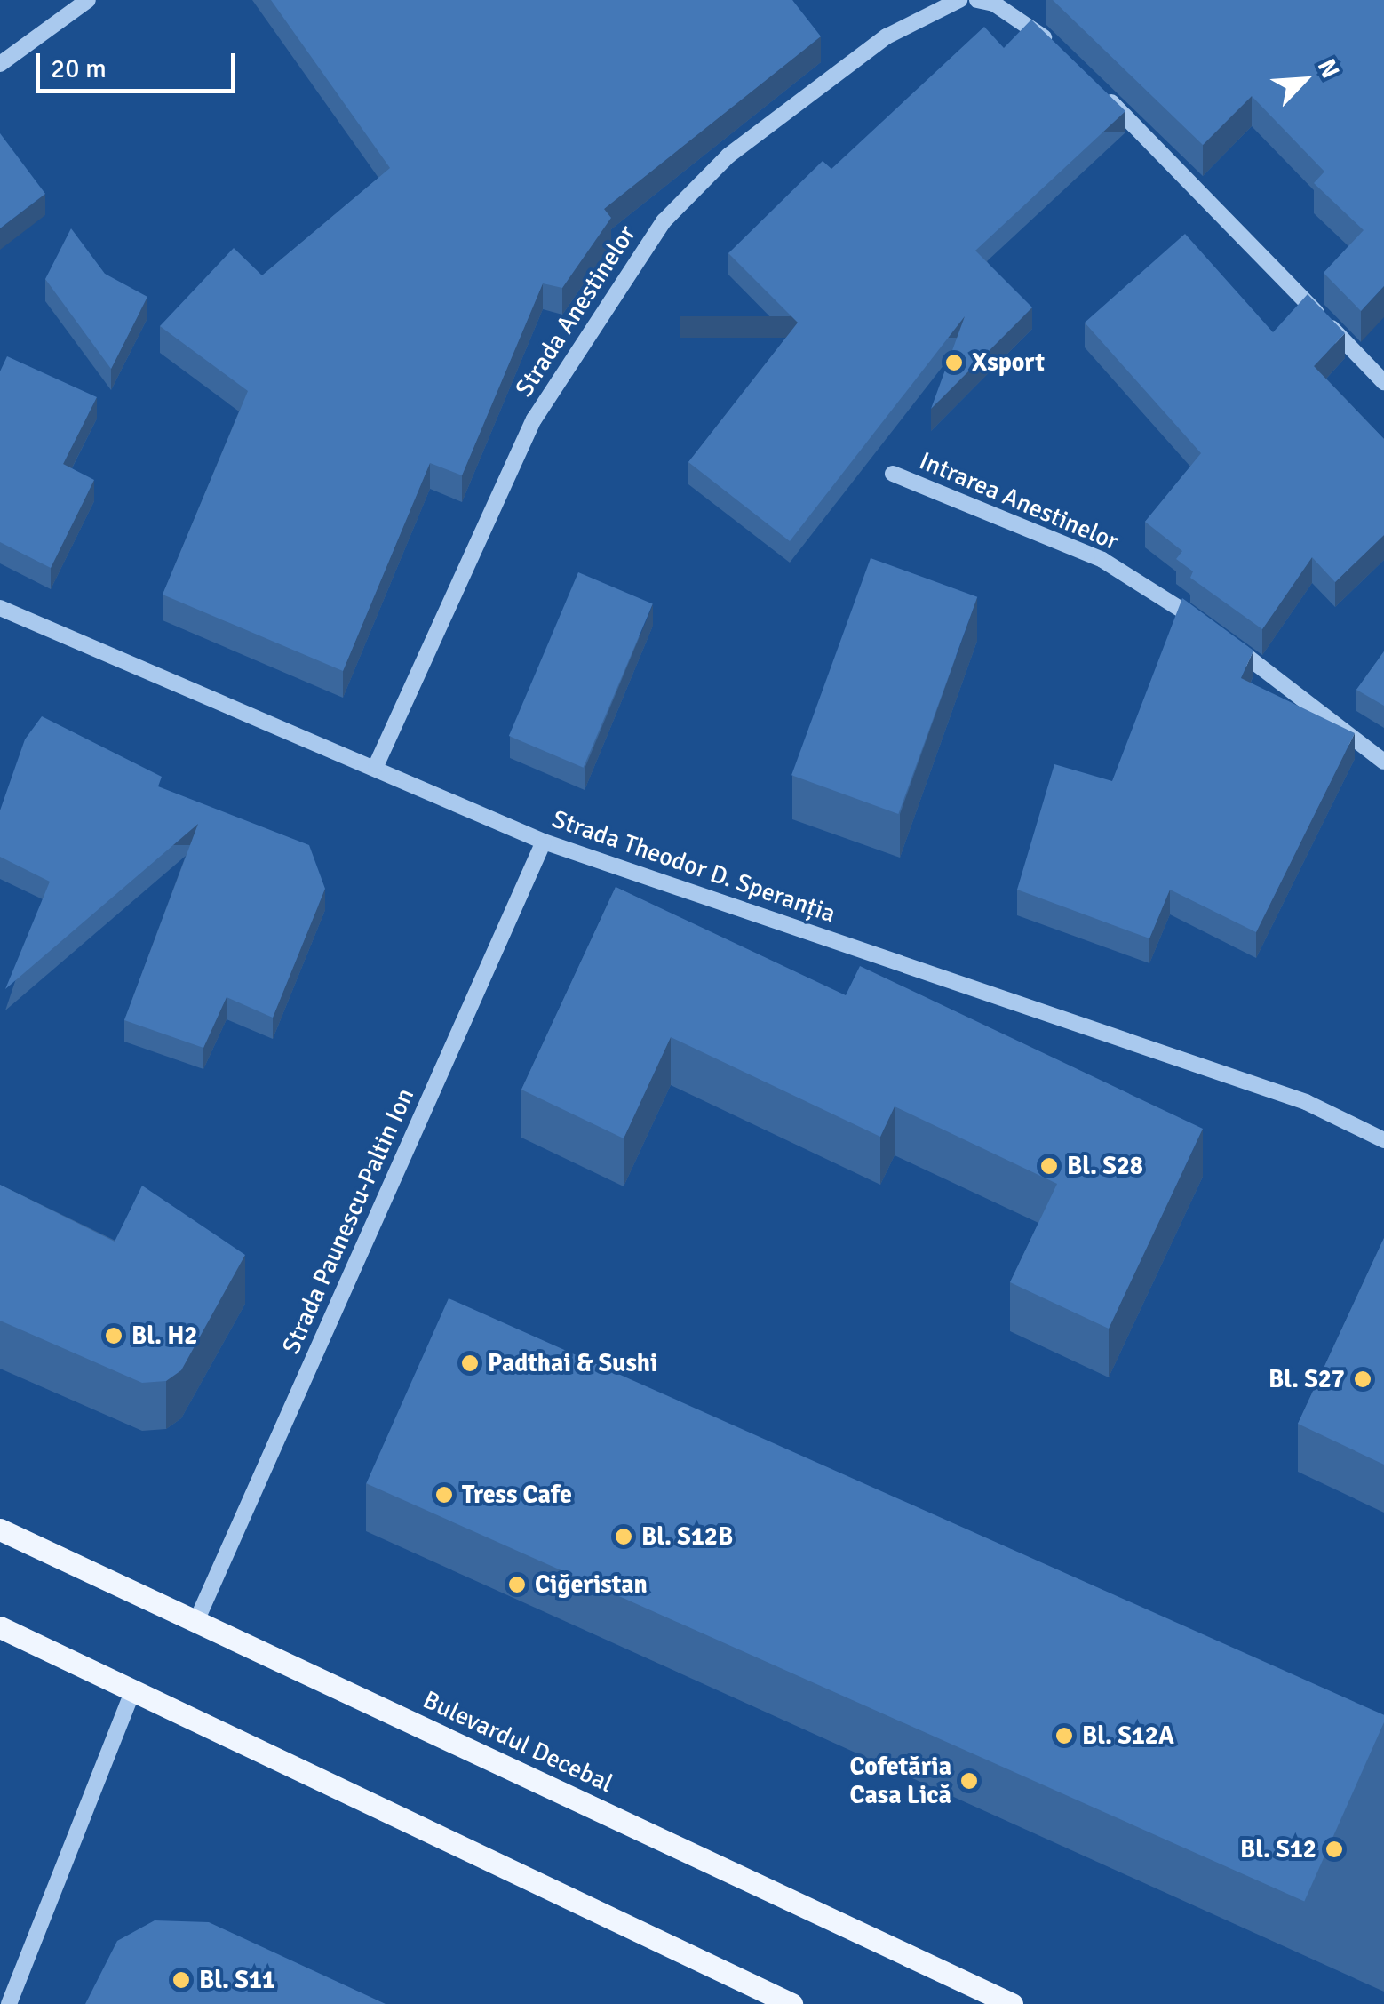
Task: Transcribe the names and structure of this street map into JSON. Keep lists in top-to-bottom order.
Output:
{
  "streets": {
    "main road": ["Bulevardul Decebal"],
    "street": [
      "Strada Anestinelor",
      "Intrarea Anestinelor",
      "Strada Theodor D. Speranția",
      "Strada Paunescu-Paltin Ion"
    ]
  },
  "crossings": [
    ["Strada Anestinelor", "Strada Theodor D. Speranția"],
    ["Strada Theodor D. Speranția", "Strada Paunescu-Paltin Ion"],
    ["Strada Paunescu-Paltin Ion", "Bulevardul Decebal"]
  ],
  "places": [
    "Xsport",
    "Bl. S28",
    "Bl. H2",
    "Padthai & Sushi",
    "Bl. S27",
    "Tress Cafe",
    "Bl. S12B",
    "Ciğeristan",
    "Bl. S12A",
    "Cofetăria Casa Lică",
    "Bl. S12",
    "Bl. S11"
  ],
  "scale_bar": "20 m",
  "north": "top right"
}
